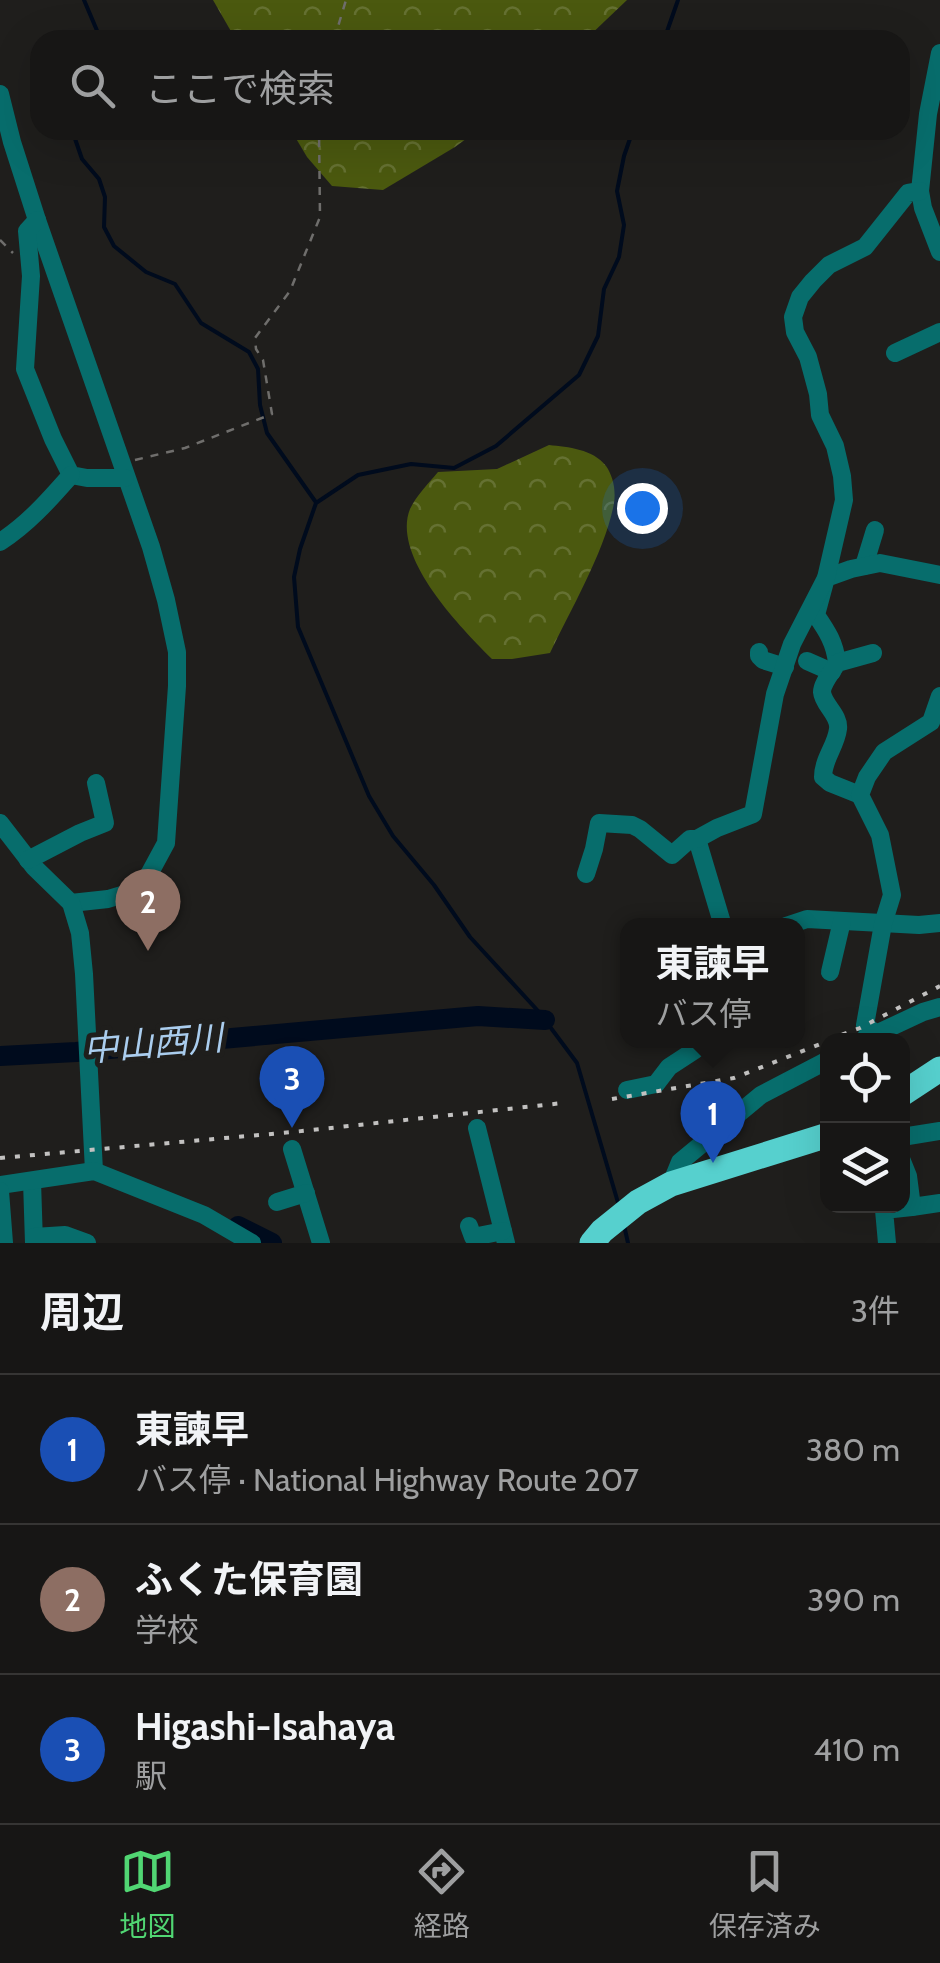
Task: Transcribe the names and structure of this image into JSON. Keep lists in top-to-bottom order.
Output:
{
  "water": ["中山西川"],
  "page": {
    "search": "ここで検索",
    "pins": ["2", "3", "1"],
    "popup": ["東諫早", "バス停"],
    "heading": ["周辺", "3件"],
    "list": [
      {
        "mark": "1",
        "name": "東諫早",
        "note": "バス停 · National Highway Route 207",
        "value": "380 m"
      },
      {
        "mark": "2",
        "name": "ふくた保育園",
        "note": "学校",
        "value": "390 m"
      },
      {
        "mark": "3",
        "name": "Higashi-Isahaya",
        "note": "駅",
        "value": "410 m"
      }
    ],
    "nav": ["地図", "経路", "保存済み"]
  }
}
